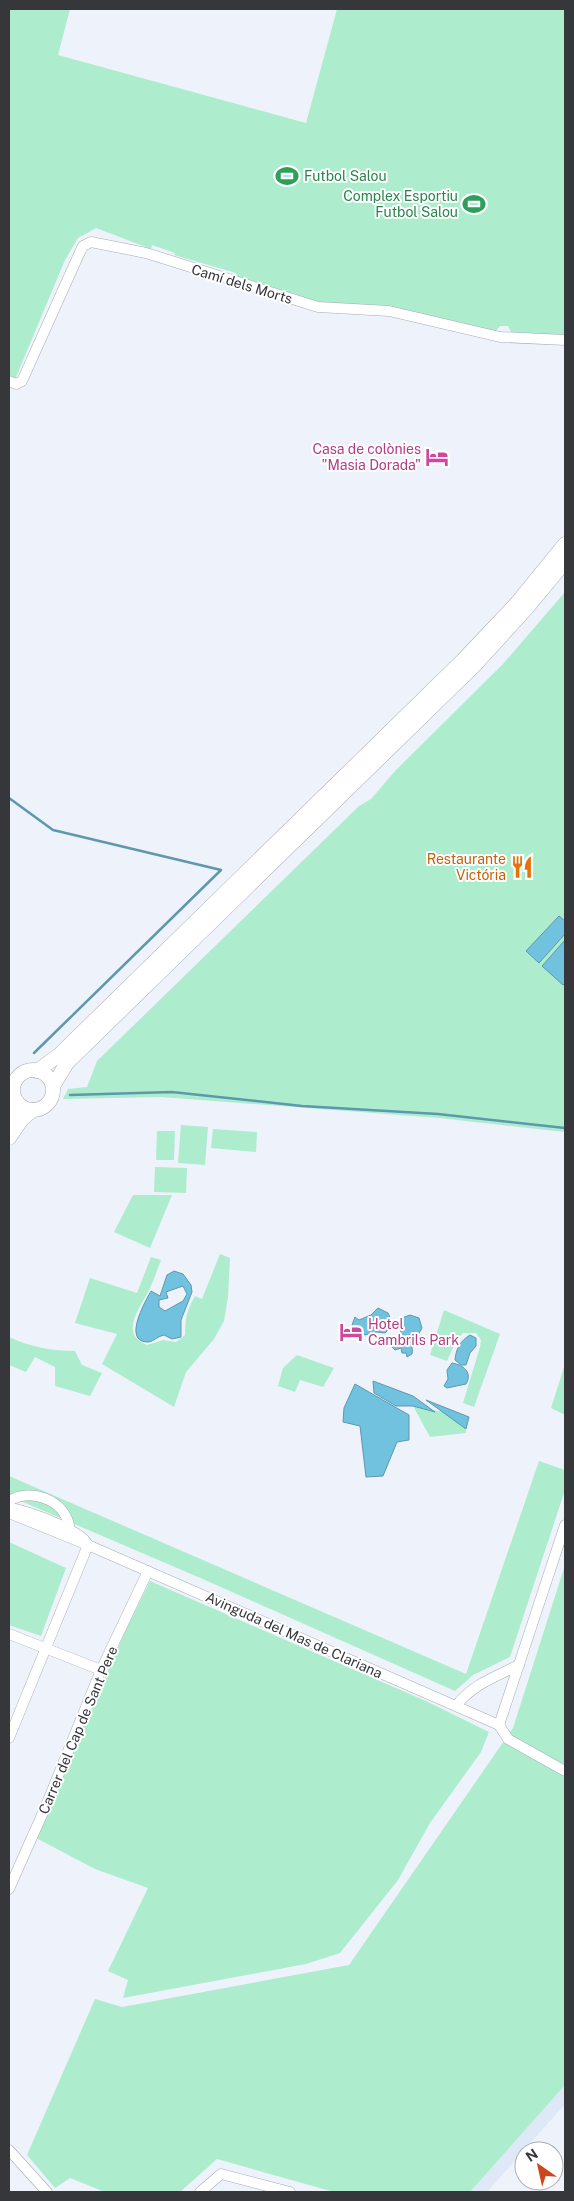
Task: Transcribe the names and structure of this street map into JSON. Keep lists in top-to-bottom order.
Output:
{
  "streets": {
    "street": ["Camí dels Morts", "Avinguda del Mas de Clariana", "Carrer del Cap de Sant Pere"]
  },
  "crossings": [
    ["Avinguda del Mas de Clariana", "Carrer del Cap de Sant Pere"]
  ],
  "places": {
    "sports": ["Futbol Salou", "Complex Esportiu Futbol Salou"],
    "hotel": ["Casa de colònies \"Masia Dorada\"", "Hotel Cambrils Park"],
    "restaurant": ["Restaurante Victória"]
  },
  "north": "top left"
}
